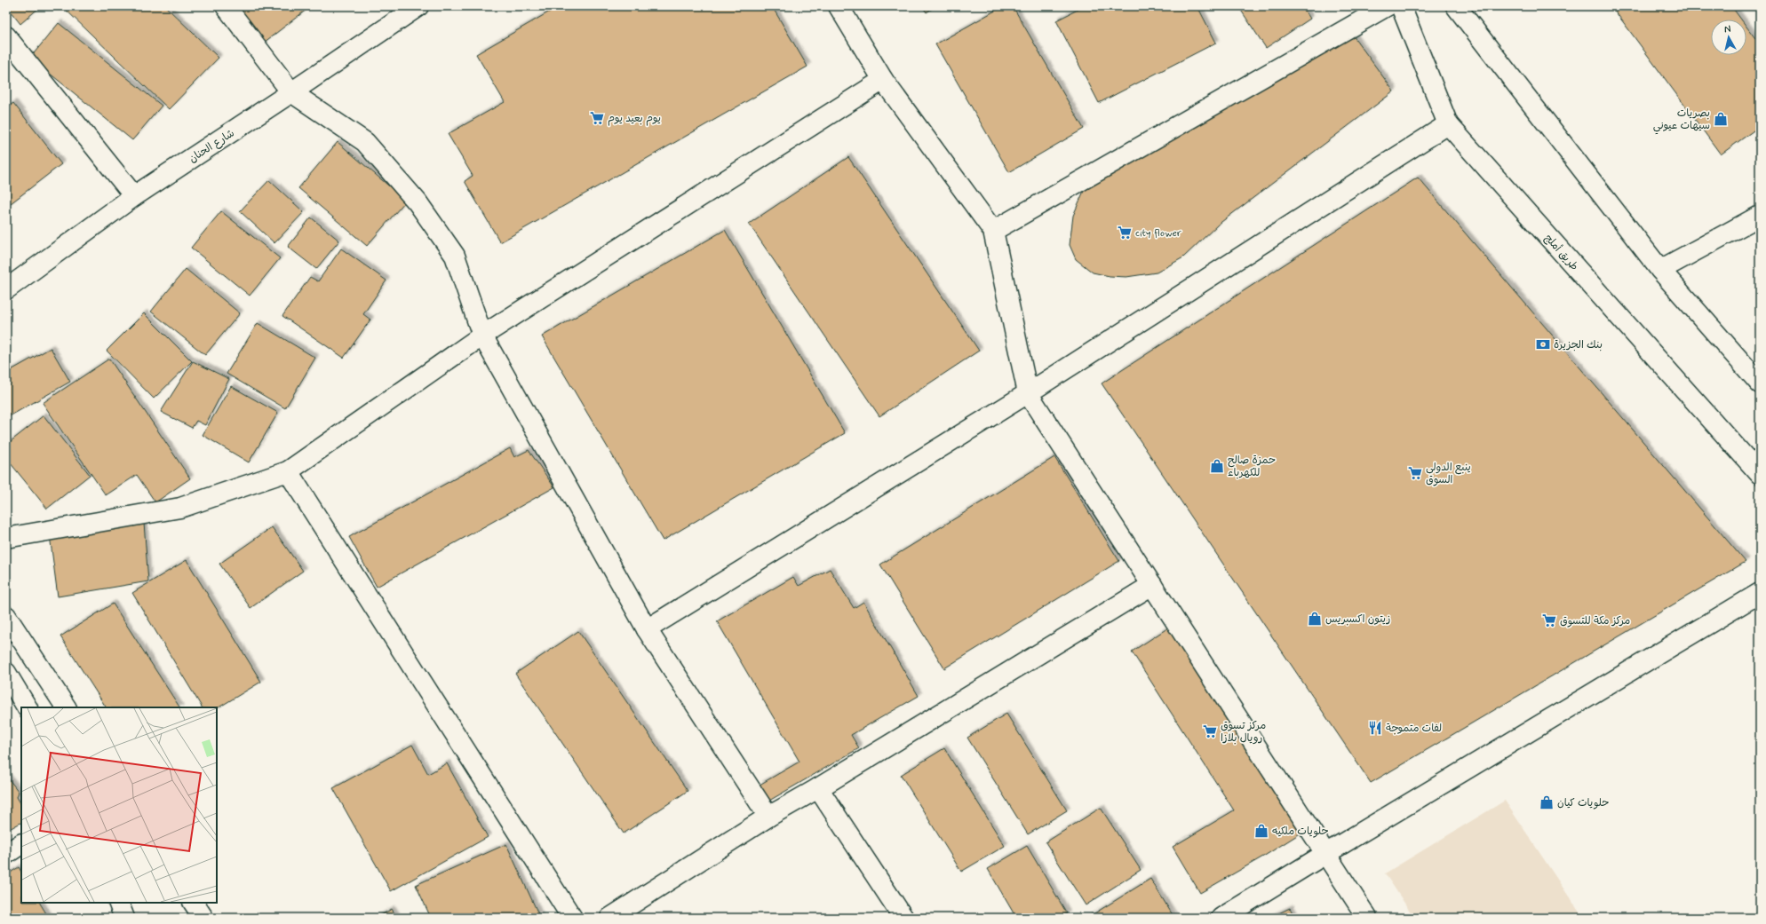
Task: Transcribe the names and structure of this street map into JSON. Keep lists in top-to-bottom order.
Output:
{
  "streets": {
    "main road": ["شارع الحنان", "طريق أملج"]
  },
  "places": {
    "supermarket": [
      "يوم بعيد يوم",
      "city flower",
      "ينبع الدولى السوق",
      "مركز مكة للتسوق",
      "مركز تسوق رويال بلازا"
    ],
    "shop": [
      "بصريات سيهات عيوني",
      "حمزة صالح للكهرباء",
      "زيتون اكسبريس",
      "حلويات كيان",
      "حلويات ملكيه"
    ],
    "bank": ["بنك الجزيرة"],
    "restaurant": ["لفات متموجة"]
  },
  "north": "top"
}
